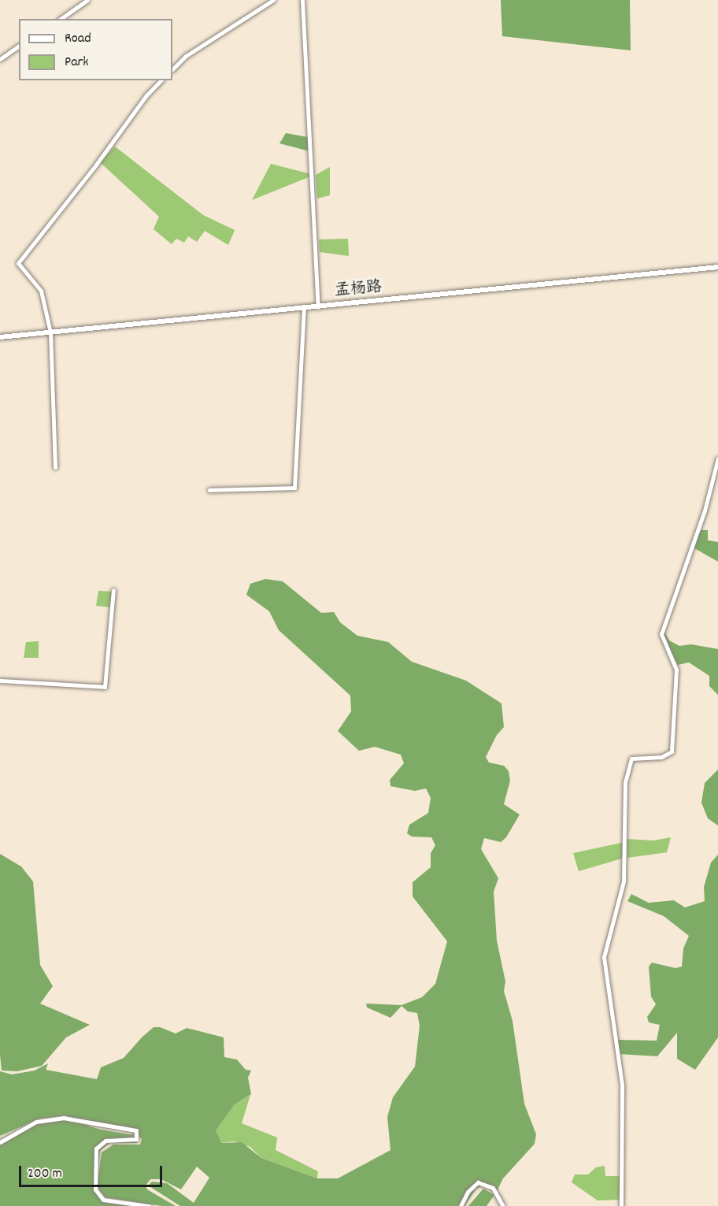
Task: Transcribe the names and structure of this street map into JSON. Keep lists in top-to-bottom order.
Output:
{
  "streets": {
    "street": ["孟杨路"]
  },
  "legend": ["Road", "Park"],
  "scale_bar": "200 m"
}
